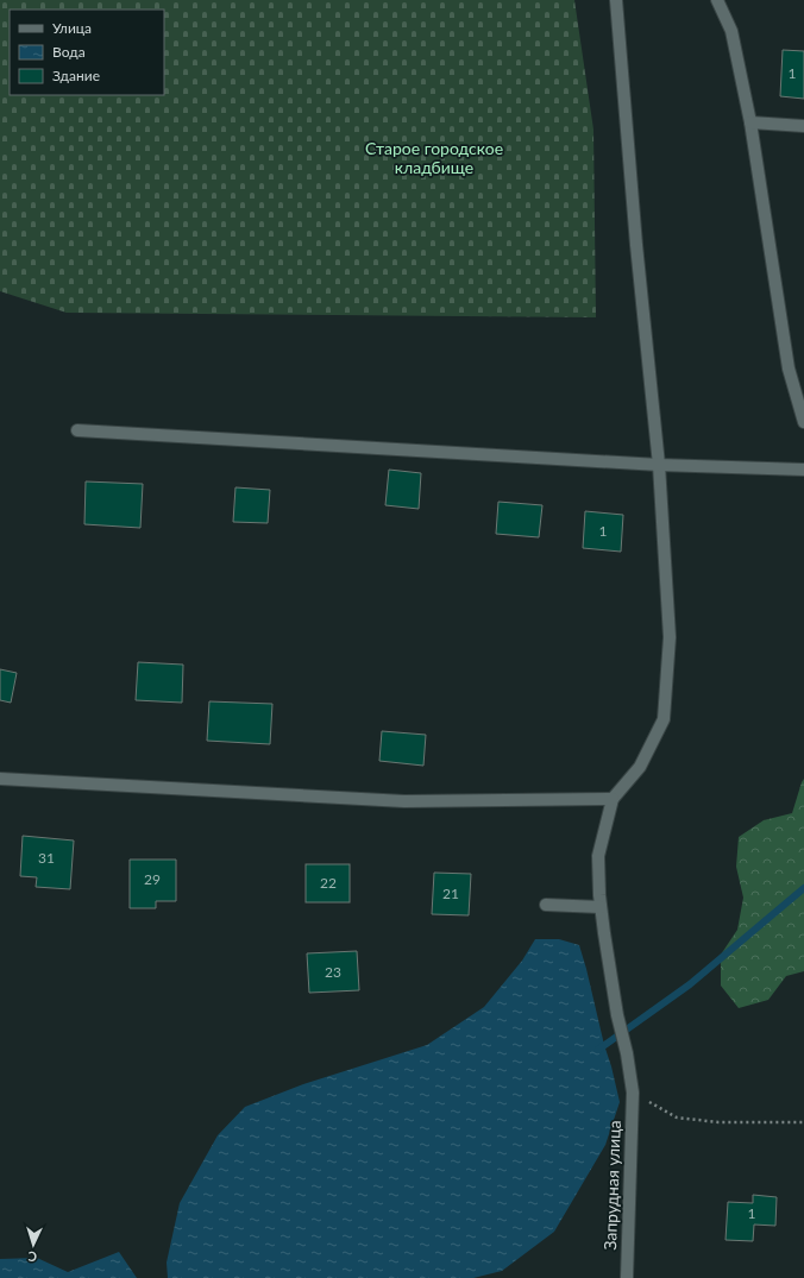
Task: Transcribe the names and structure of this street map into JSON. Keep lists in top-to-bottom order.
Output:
{
  "streets": {
    "street": ["Запрудная улица"]
  },
  "parks": ["Старое городское кладбище"],
  "house_numbers": [
    "1",
    "1",
    "31",
    "29",
    "22",
    "21",
    "23",
    "1"
  ],
  "legend": ["Улица", "Вода", "Здание"],
  "north": "bottom"
}
